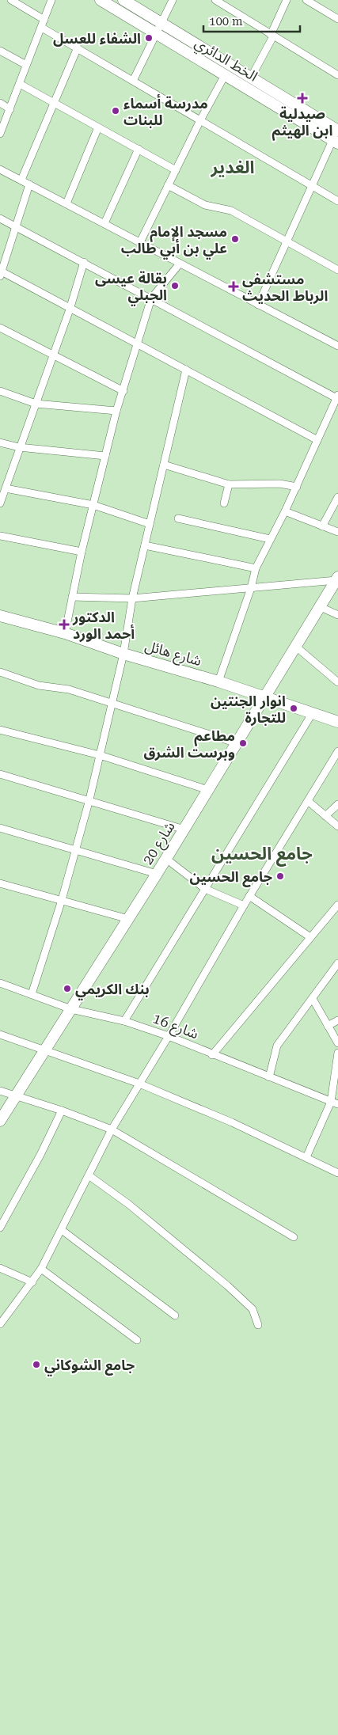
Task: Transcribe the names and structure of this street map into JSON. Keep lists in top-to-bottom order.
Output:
{
  "streets": {
    "street": [
      "الخط الدائري",
      "شارع هائل",
      "شارع 20",
      "شارع 16"
    ]
  },
  "crossings": [
    ["شارع هائل", "شارع 20"],
    ["شارع 20", "شارع 16"]
  ],
  "districts": ["الغدير", "جامع الحسين"],
  "places": {
    "other": [
      "الشفاء للعسل",
      "مدرسة أسماء للبنات",
      "مسجد الإمام علي بن أبي طالب",
      "بقالة عيسى الجبلي",
      "انوار الجنتين للتجارة",
      "مطاعم وبرست الشرق",
      "جامع الحسين",
      "بنك الكريمي",
      "جامع الشوكاني"
    ],
    "health": ["صيدلية ابن الهيثم", "مستشفى الرباط الحديث", "الدكتور أحمد الورد"]
  },
  "scale_bar": "100 m"
}
